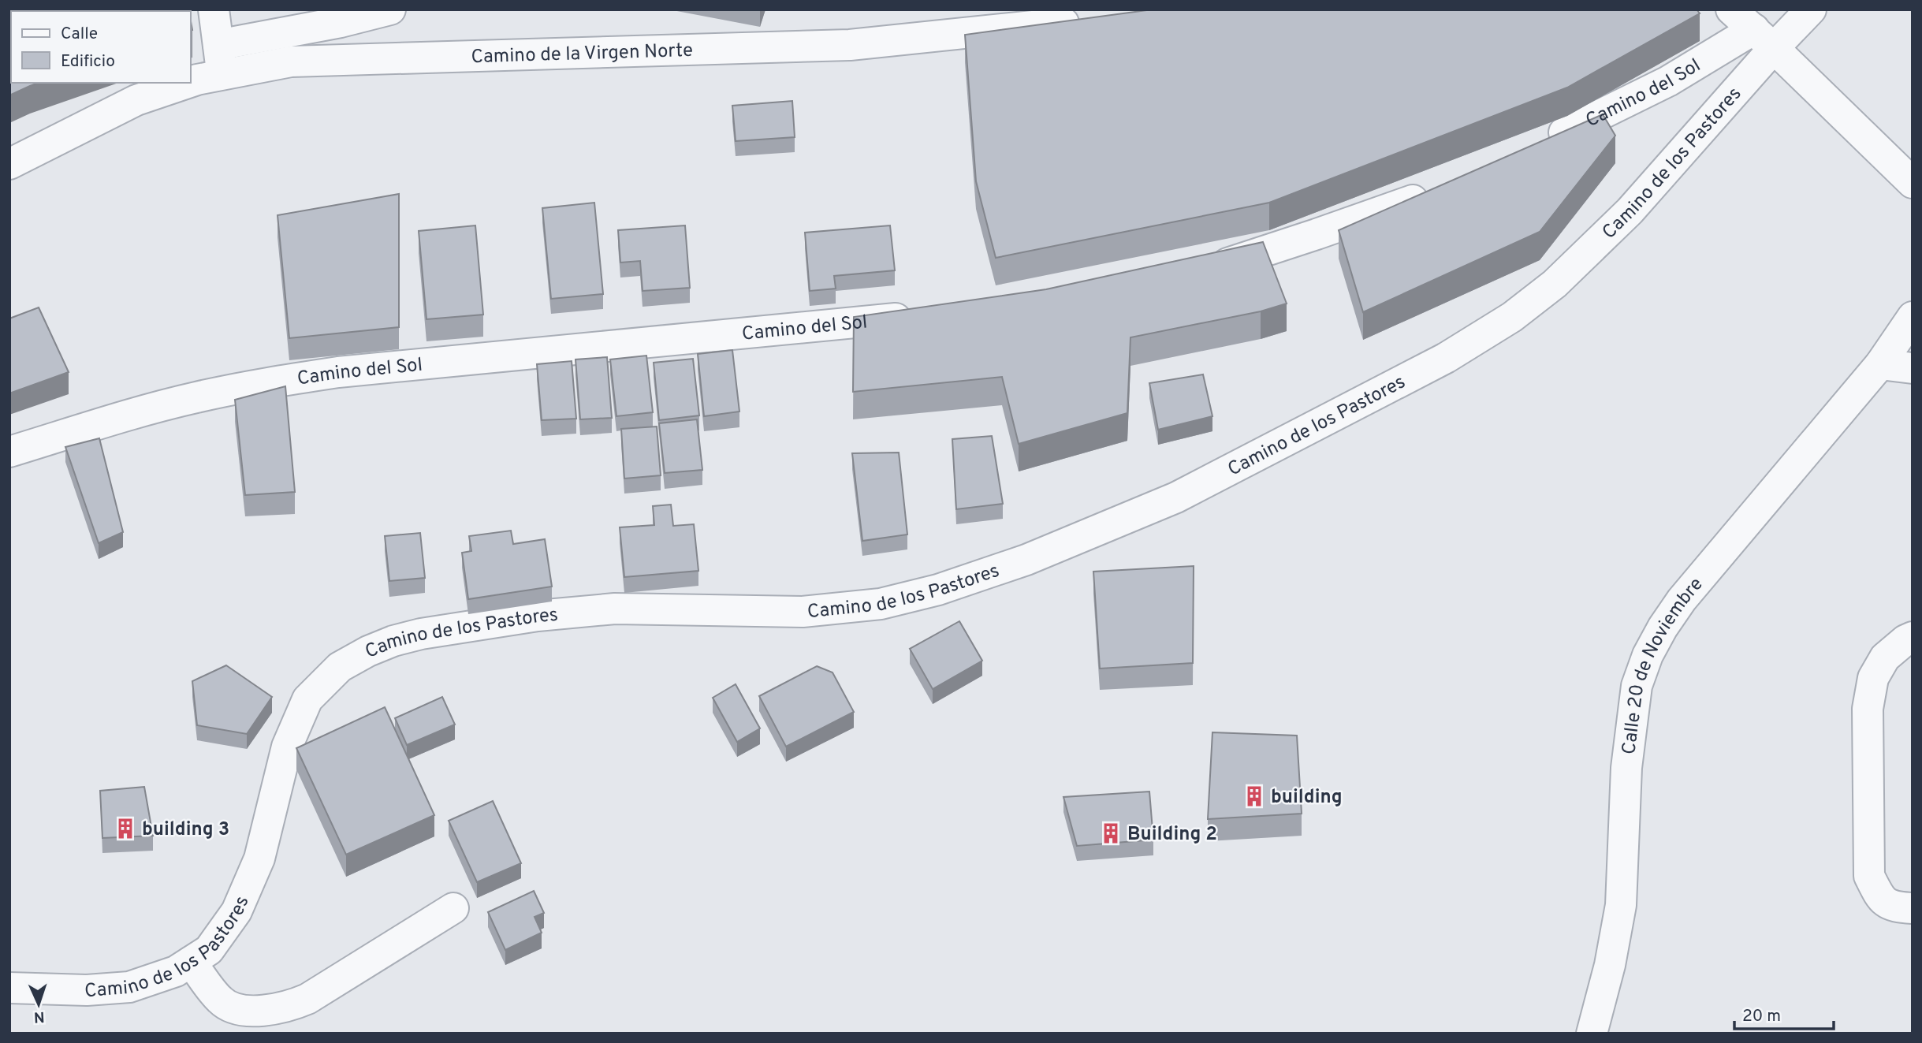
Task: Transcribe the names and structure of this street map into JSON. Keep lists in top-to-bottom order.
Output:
{
  "streets": {
    "street": [
      "Camino de la Virgen Norte",
      "Camino del Sol",
      "Camino de los Pastores",
      "Calle 20 de Noviembre"
    ]
  },
  "crossings": [
    ["Camino del Sol", "Camino de los Pastores"]
  ],
  "places": {
    "building": ["building", "building 3", "Building 2"]
  },
  "legend": ["Calle", "Edificio"],
  "scale_bar": "20 m",
  "north": "bottom"
}
